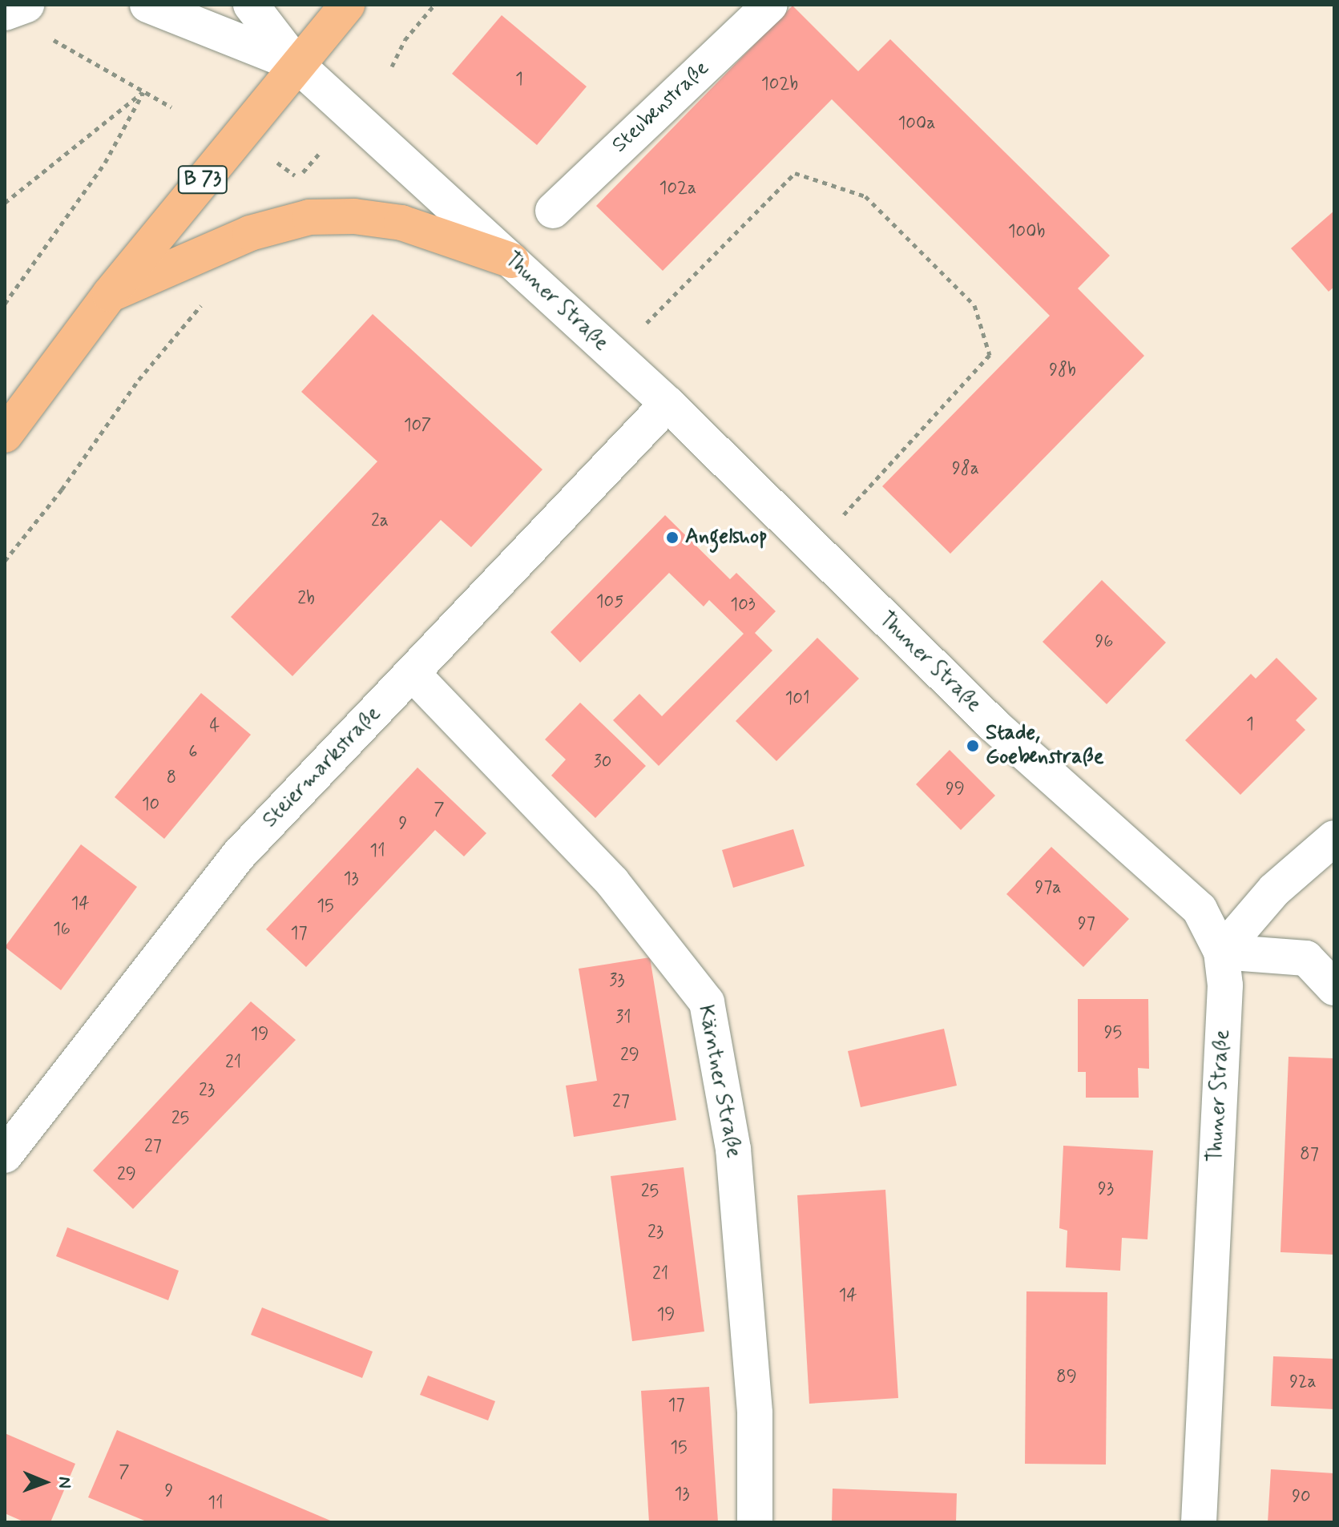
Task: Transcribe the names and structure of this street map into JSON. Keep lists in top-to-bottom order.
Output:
{
  "streets": {
    "main road": ["B 73"],
    "street": [
      "Steubenstraße",
      "Thuner Straße",
      "Steiermarkstraße",
      "Kärntner Straße"
    ]
  },
  "crossings": [
    ["B 73", "Thuner Straße"],
    ["Thuner Straße", "Steiermarkstraße"],
    ["Steiermarkstraße", "Kärntner Straße"]
  ],
  "places": ["Angelshop", "Stade, Goebenstraße"],
  "house_numbers": [
    "1",
    "102b",
    "100a",
    "102a",
    "100b",
    "98b",
    "107",
    "98a",
    "2a",
    "2b",
    "105",
    "103",
    "96",
    "101",
    "1",
    "4",
    "6",
    "30",
    "8",
    "99",
    "10",
    "7",
    "9",
    "11",
    "13",
    "97a",
    "14",
    "15",
    "97",
    "16",
    "17",
    "33",
    "31",
    "95",
    "19",
    "29",
    "21",
    "23",
    "27",
    "25",
    "27",
    "87",
    "29",
    "93",
    "25",
    "23",
    "21",
    "14",
    "19",
    "89",
    "92a",
    "17",
    "15",
    "7",
    "9",
    "13",
    "90",
    "11"
  ],
  "north": "right"
}
